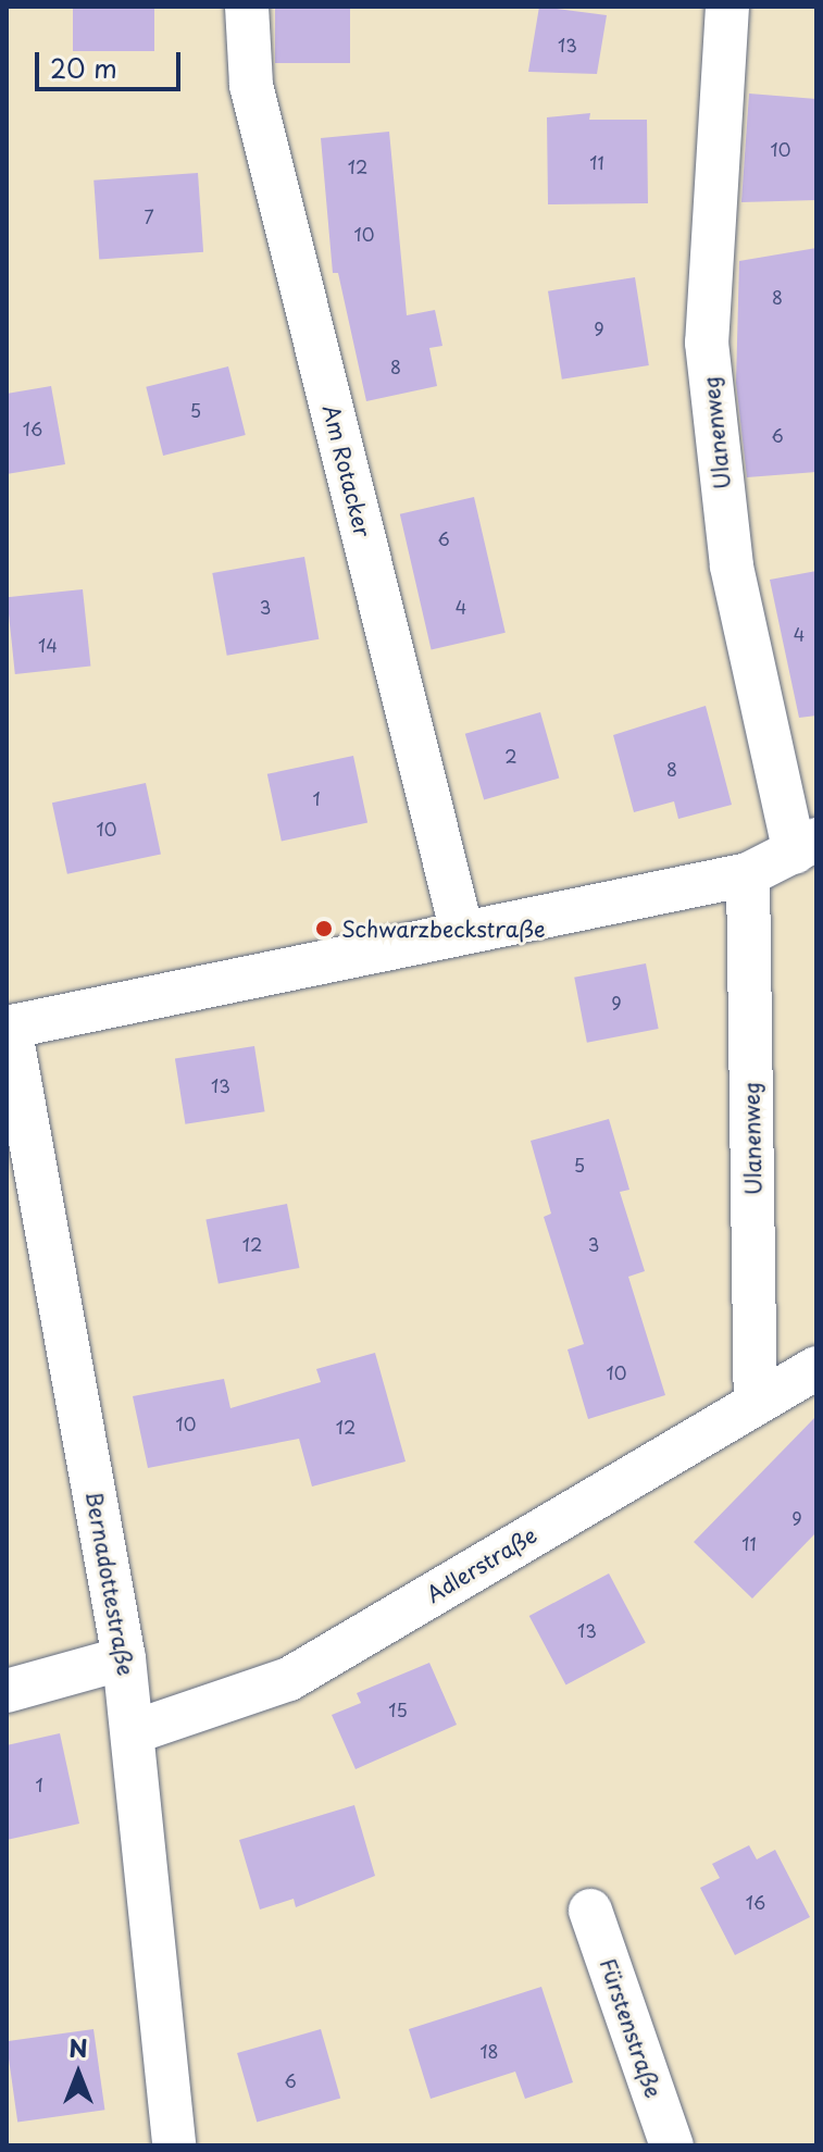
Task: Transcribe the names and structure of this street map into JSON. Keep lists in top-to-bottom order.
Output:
{
  "streets": {
    "street": [
      "Ulanenweg",
      "Am Rotacker",
      "Adlerstraße",
      "Bernadottestraße",
      "Fürstenstraße"
    ]
  },
  "crossings": [
    ["Ulanenweg", "Adlerstraße"],
    ["Adlerstraße", "Bernadottestraße"]
  ],
  "places": ["Schwarzbeckstraße"],
  "house_numbers": [
    "13",
    "10",
    "11",
    "12",
    "7",
    "10",
    "8",
    "9",
    "8",
    "5",
    "16",
    "6",
    "6",
    "3",
    "4",
    "4",
    "14",
    "2",
    "8",
    "1",
    "10",
    "9",
    "13",
    "5",
    "12",
    "3",
    "10",
    "10",
    "12",
    "9",
    "11",
    "13",
    "15",
    "1",
    "16",
    "18",
    "6"
  ],
  "scale_bar": "20 m",
  "north": "top"
}
